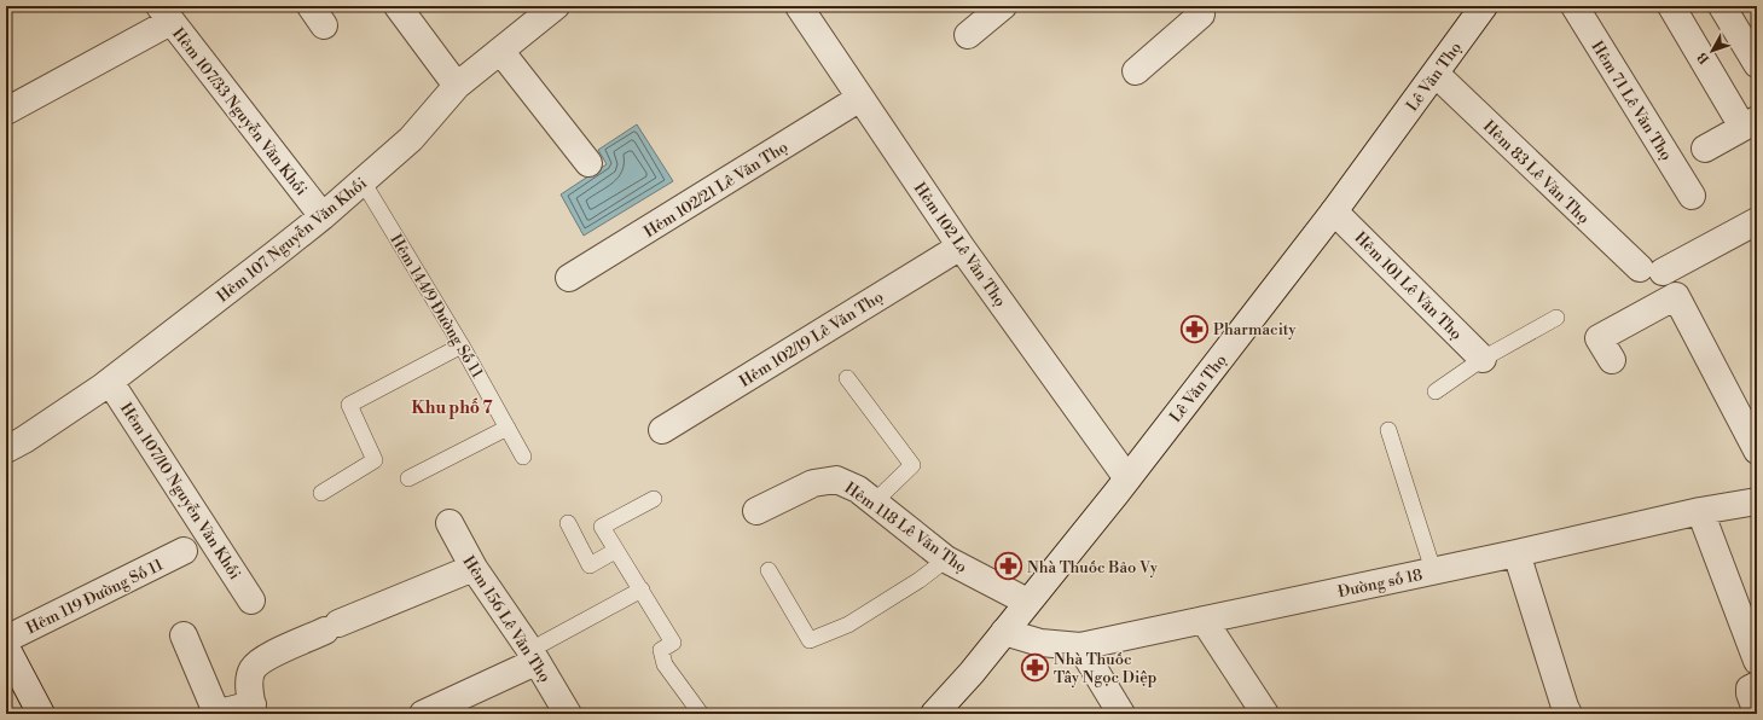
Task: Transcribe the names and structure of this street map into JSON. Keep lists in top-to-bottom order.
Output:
{
  "streets": {
    "street": [
      "Lê Văn Thọ",
      "Hẻm 71 Lê Văn Thọ",
      "Hẻm 107/33 Nguyễn Văn Khối",
      "Hẻm 83 Lê Văn Thọ",
      "Hẻm 102/21 Lê Văn Thọ",
      "Hẻm 107 Nguyễn Văn Khối",
      "Hẻm 102 Lê Văn Thọ",
      "Hẻm 101 Lê Văn Thọ",
      "Hẻm 102/19 Lê Văn Thọ",
      "Hẻm 107/10 Nguyễn Văn Khối",
      "Hẻm 118 Lê Văn Thọ",
      "Đường số 18",
      "Hẻm 119 Đường Số 11",
      "Hẻm 156 Lê Văn Thọ"
    ],
    "lane": ["Hẻm 144/9 Đường Số 11"]
  },
  "crossings": [
    ["Lê Văn Thọ", "Hẻm 83 Lê Văn Thọ"],
    ["Lê Văn Thọ", "Hẻm 102 Lê Văn Thọ"],
    ["Lê Văn Thọ", "Hẻm 101 Lê Văn Thọ"],
    ["Lê Văn Thọ", "Hẻm 118 Lê Văn Thọ"],
    ["Lê Văn Thọ", "Đường số 18"],
    ["Hẻm 107/33 Nguyễn Văn Khối", "Hẻm 107 Nguyễn Văn Khối"],
    ["Hẻm 102/21 Lê Văn Thọ", "Hẻm 102 Lê Văn Thọ"],
    ["Hẻm 107 Nguyễn Văn Khối", "Hẻm 144/9 Đường Số 11"],
    ["Hẻm 107 Nguyễn Văn Khối", "Hẻm 107/10 Nguyễn Văn Khối"],
    ["Hẻm 102 Lê Văn Thọ", "Hẻm 102/19 Lê Văn Thọ"]
  ],
  "districts": ["Khu phố 7"],
  "places": {
    "pharmacy": ["Pharmacity", "Nhà Thuốc Bảo Vy", "Nhà Thuốc Tây Ngọc Diệp"]
  },
  "north": "bottom left"
}
